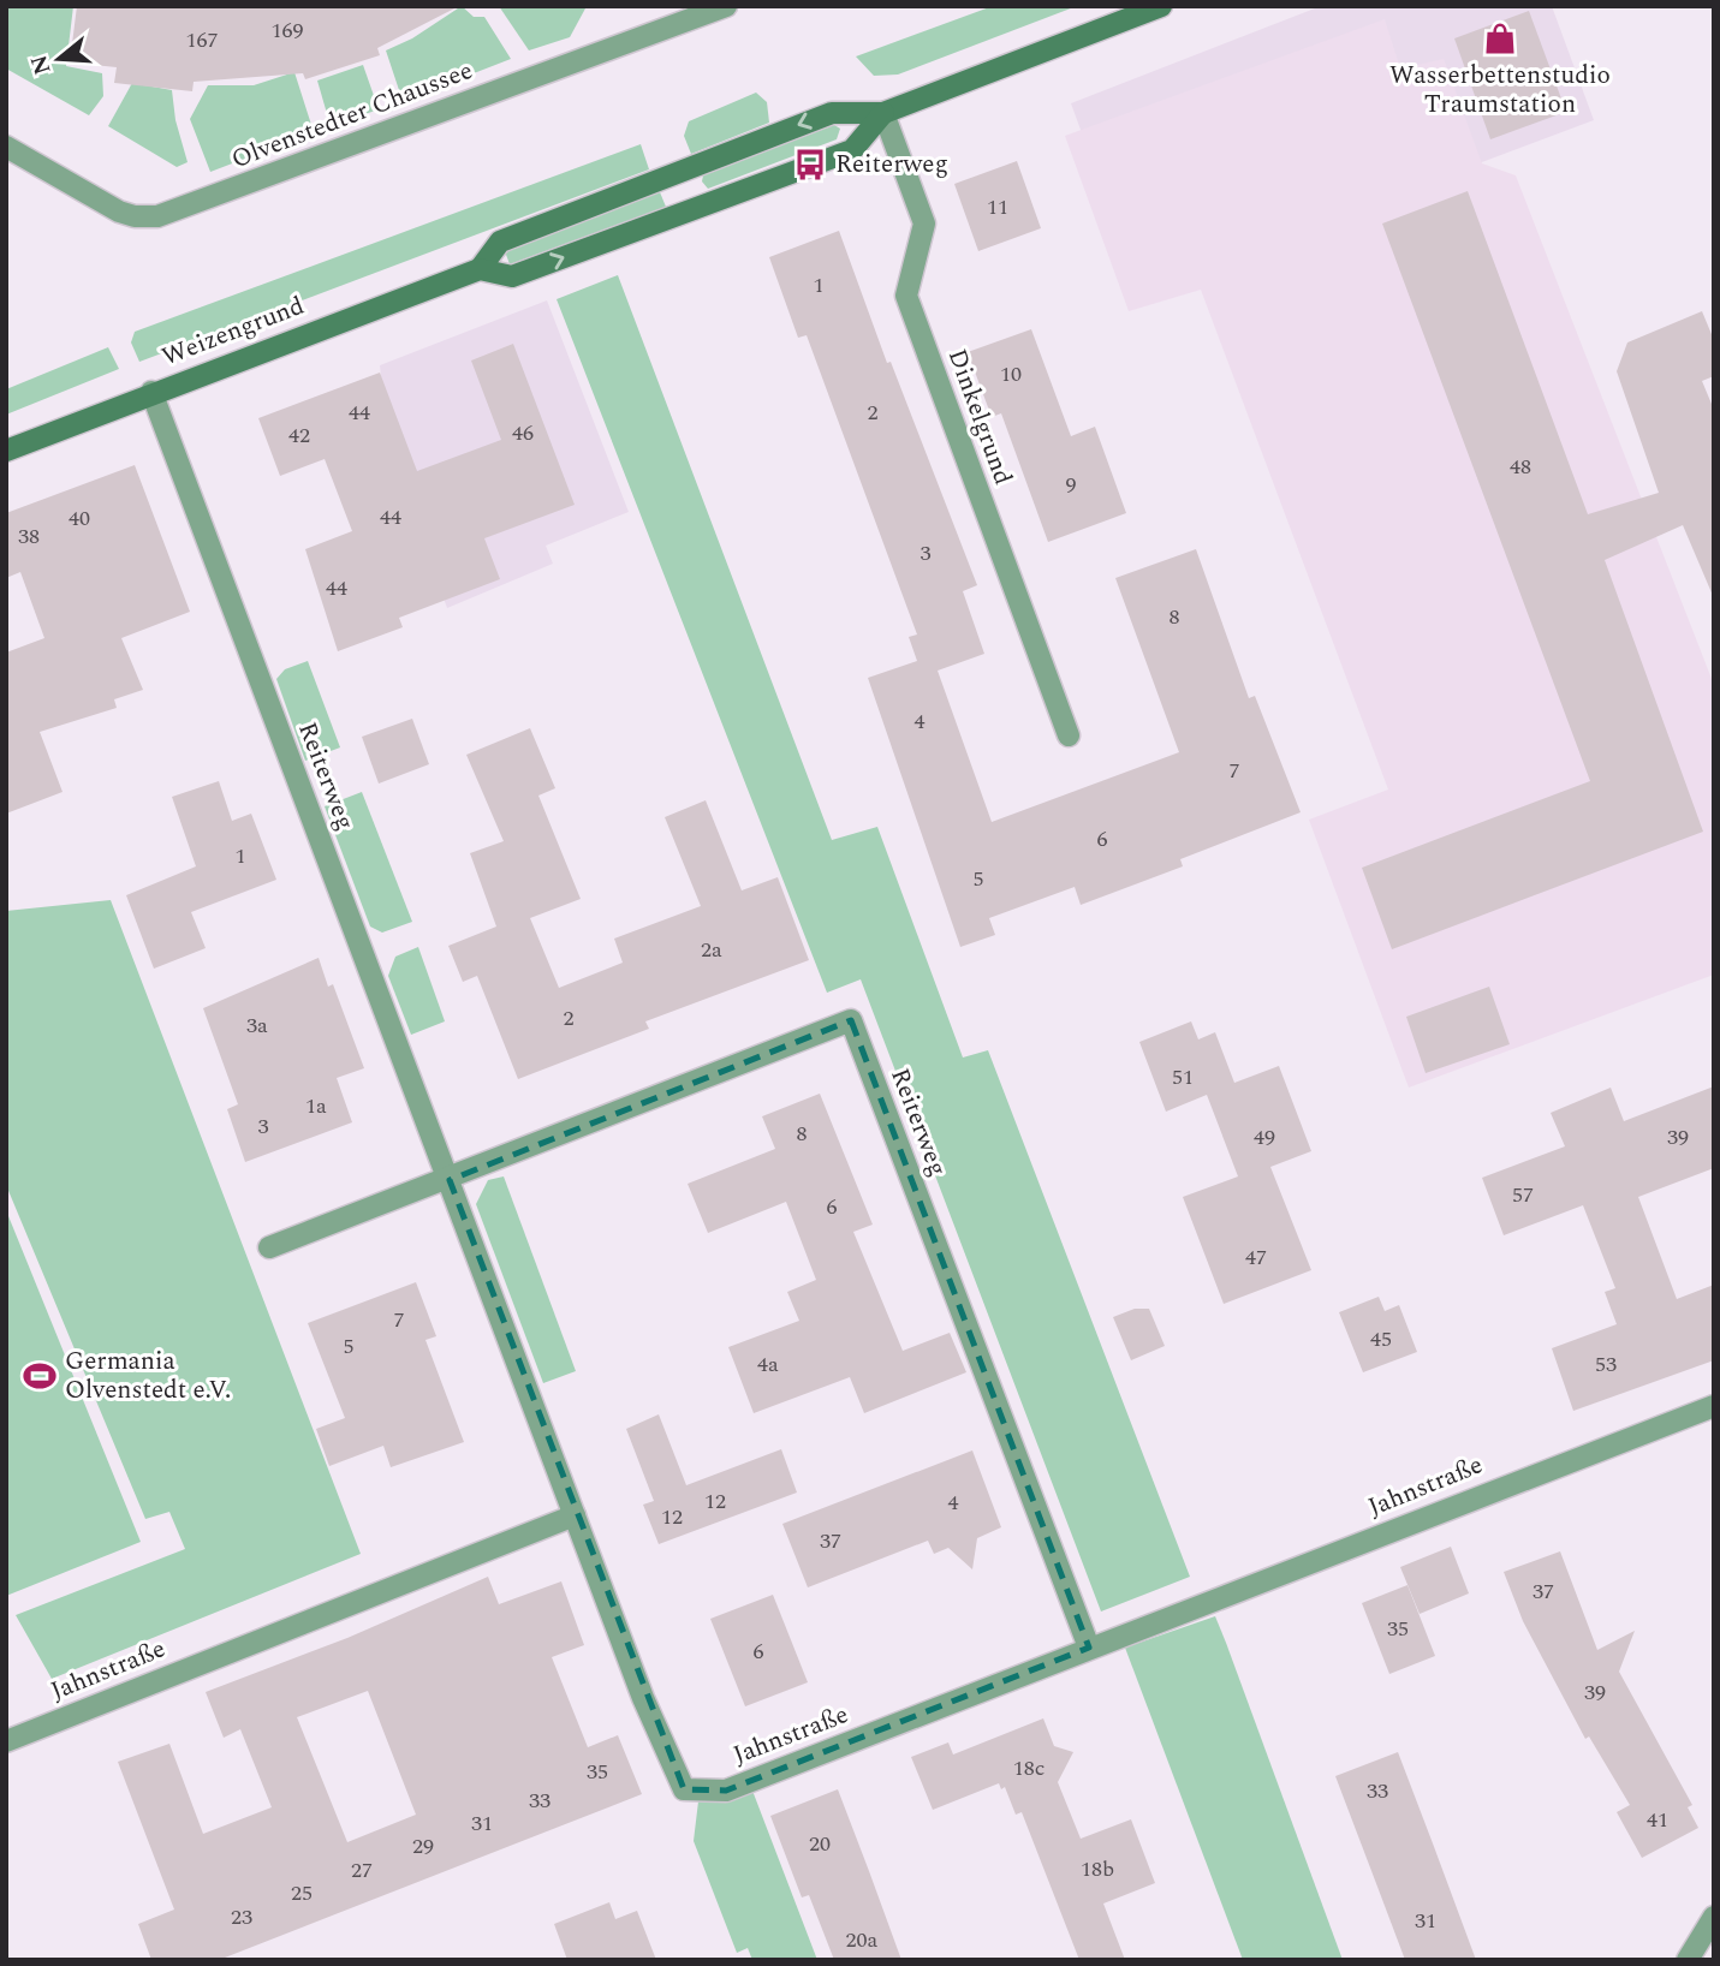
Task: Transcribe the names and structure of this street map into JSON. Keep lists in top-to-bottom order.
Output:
{
  "streets": {
    "main road": ["Weizengrund"],
    "street": [
      "Olvenstedter Chaussee",
      "Dinkelgrund",
      "Reiterweg",
      "Jahnstraße"
    ]
  },
  "crossings": [
    ["Weizengrund", "Dinkelgrund"],
    ["Weizengrund", "Reiterweg"],
    ["Reiterweg", "Jahnstraße"]
  ],
  "places": {
    "shop": ["Wasserbettenstudio Traumstation"],
    "bus stop": ["Reiterweg"],
    "sports": ["Germania Olvenstedt e.V."]
  },
  "house_numbers": [
    "169",
    "167",
    "11",
    "1",
    "10",
    "44",
    "2",
    "46",
    "42",
    "48",
    "9",
    "44",
    "40",
    "38",
    "3",
    "44",
    "8",
    "4",
    "7",
    "6",
    "1",
    "5",
    "2a",
    "2",
    "3a",
    "51",
    "1a",
    "3",
    "8",
    "49",
    "39",
    "57",
    "6",
    "47",
    "7",
    "45",
    "5",
    "4a",
    "53",
    "12",
    "4",
    "12",
    "37",
    "37",
    "35",
    "6",
    "39",
    "18c",
    "35",
    "33",
    "33",
    "41",
    "31",
    "20",
    "29",
    "18b",
    "27",
    "25",
    "23",
    "31",
    "20a"
  ],
  "north": "left"
}
